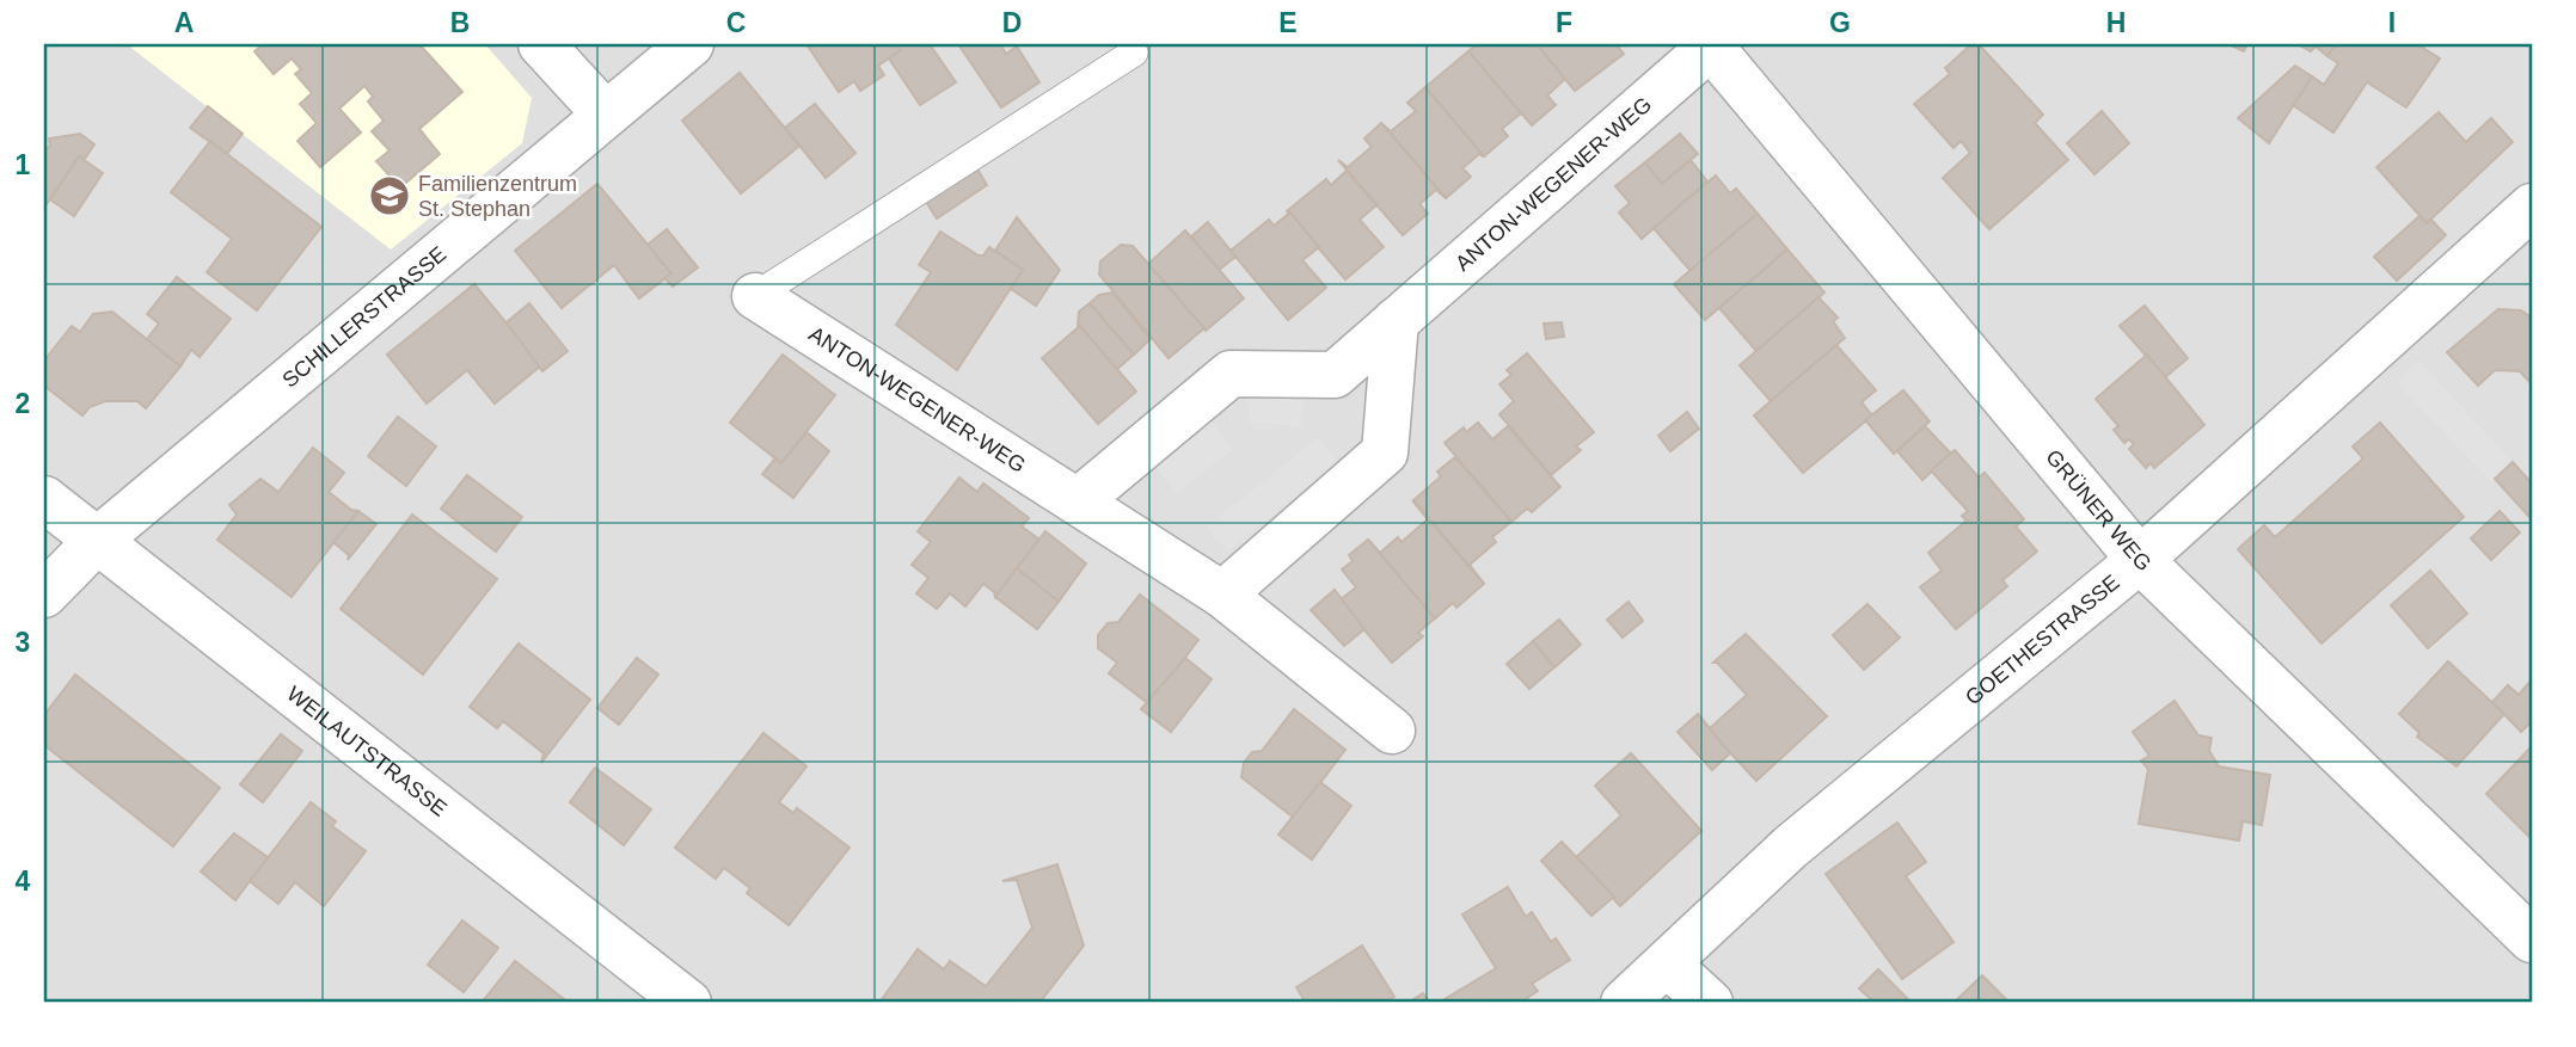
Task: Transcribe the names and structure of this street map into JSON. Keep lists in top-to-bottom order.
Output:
{
  "streets": {
    "street": [
      "ANTON-WEGENER-WEG",
      "SCHILLERSTRASSE",
      "GRÜNER WEG",
      "GOETHESTRASSE",
      "WEILAUTSTRASSE"
    ]
  },
  "crossings": [
    ["ANTON-WEGENER-WEG", "GRÜNER WEG"],
    ["SCHILLERSTRASSE", "WEILAUTSTRASSE"],
    ["GRÜNER WEG", "GOETHESTRASSE"]
  ],
  "places": {
    "school or university": ["Familienzentrum St. Stephan"]
  },
  "grid": {
    "columns": [
      "A",
      "B",
      "C",
      "D",
      "E",
      "F",
      "G",
      "H",
      "I"
    ],
    "rows": [
      "1",
      "2",
      "3",
      "4"
    ]
  }
}
